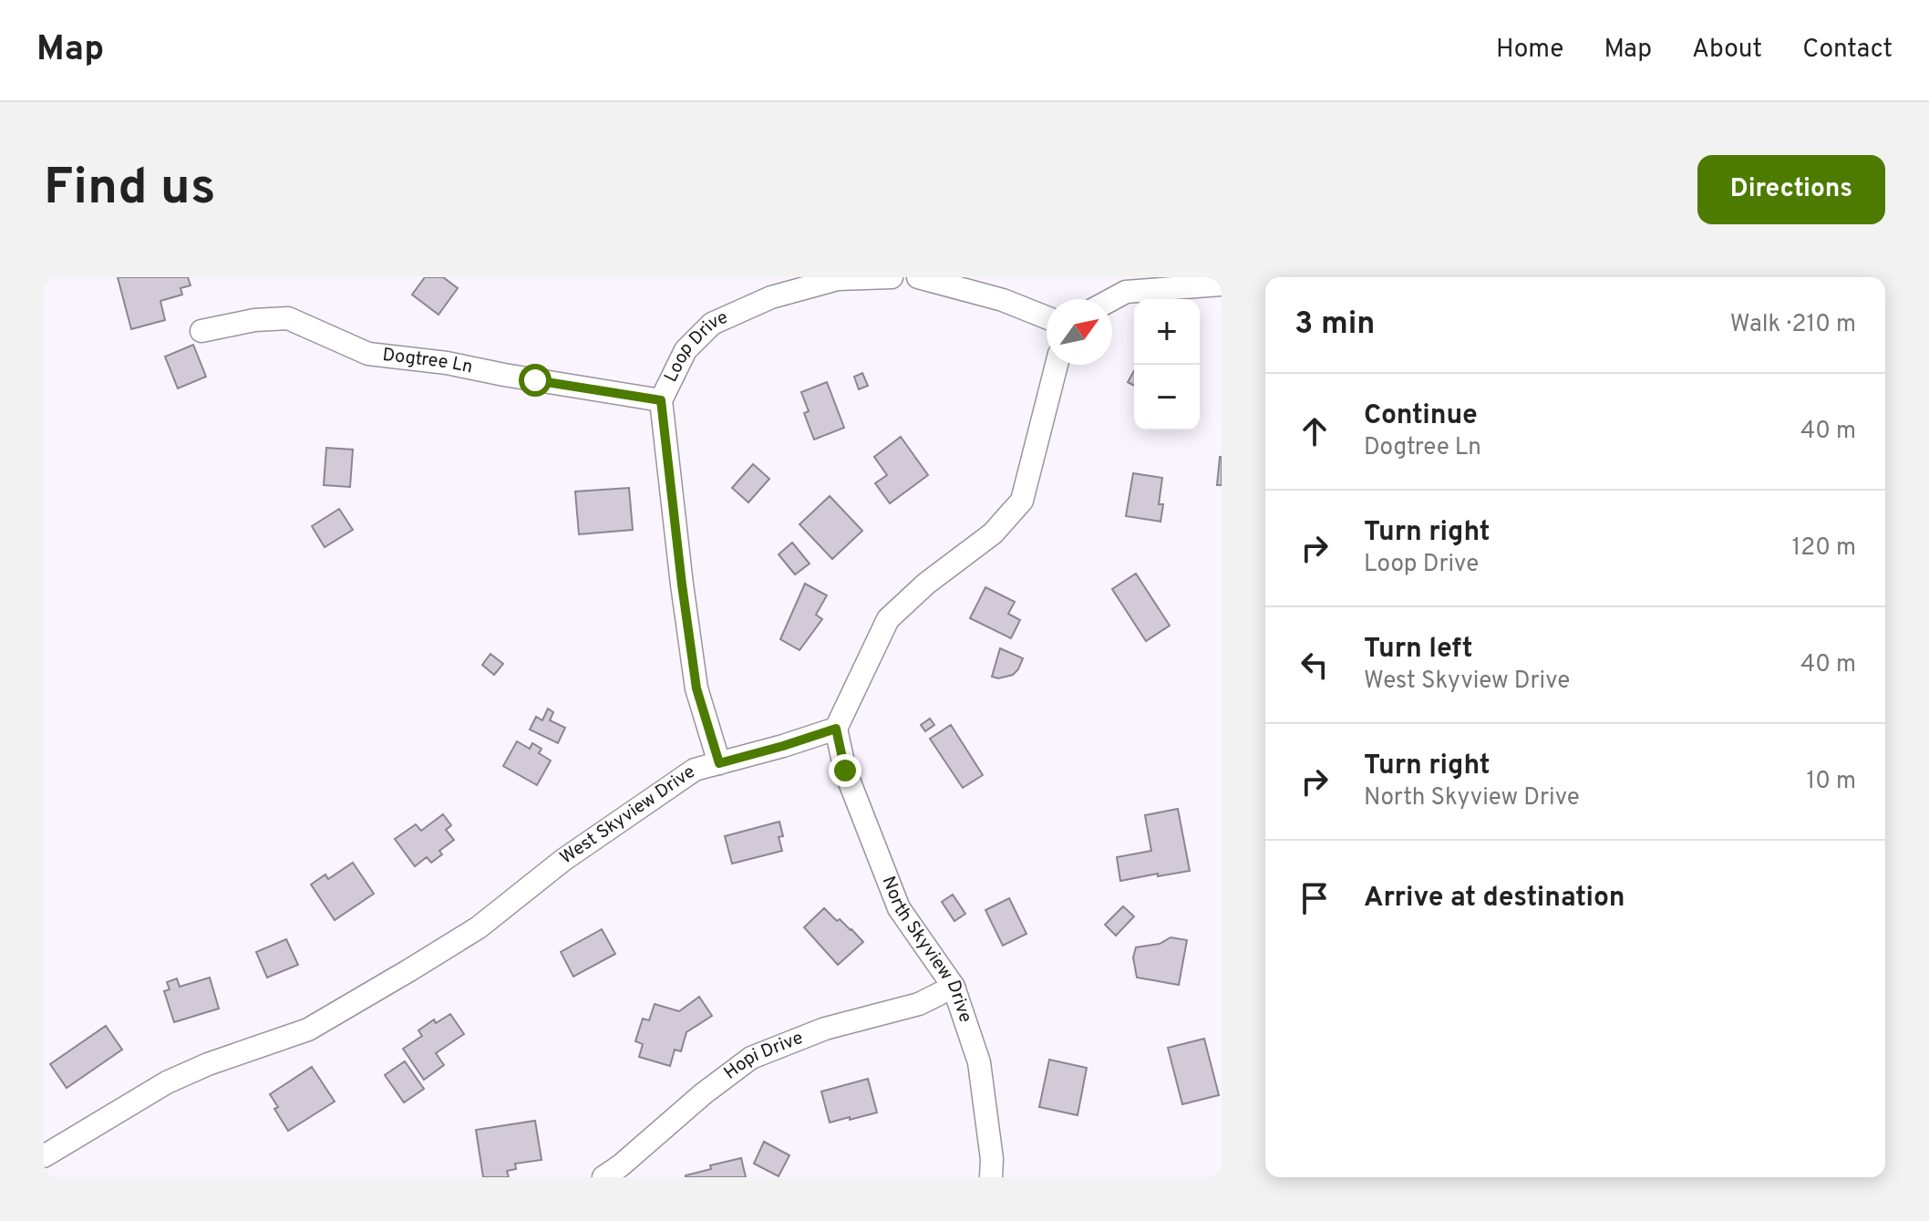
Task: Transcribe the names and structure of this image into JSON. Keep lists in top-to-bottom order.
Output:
{
  "streets": {
    "street": [
      "Loop Drive",
      "Dogtree Ln",
      "West Skyview Drive",
      "North Skyview Drive",
      "Hopi Drive"
    ]
  },
  "crossings": [
    ["Loop Drive", "Dogtree Ln"],
    ["Loop Drive", "West Skyview Drive"],
    ["West Skyview Drive", "North Skyview Drive"],
    ["North Skyview Drive", "Hopi Drive"]
  ],
  "north": "top right",
  "page": {
    "header": "Map",
    "nav": [
      "Home",
      "Map",
      "About",
      "Contact"
    ],
    "buttons": "Directions",
    "title": "Find us",
    "heading": ["3 min", "Walk · 210 m"],
    "map_buttons": ["+", "−"],
    "list": [
      ["Continue", "Dogtree Ln", "40 m"],
      ["Turn right", "Loop Drive", "120 m"],
      ["Turn left", "West Skyview Drive", "40 m"],
      ["Turn right", "North Skyview Drive", "10 m"],
      "Arrive at destination"
    ]
  }
}
